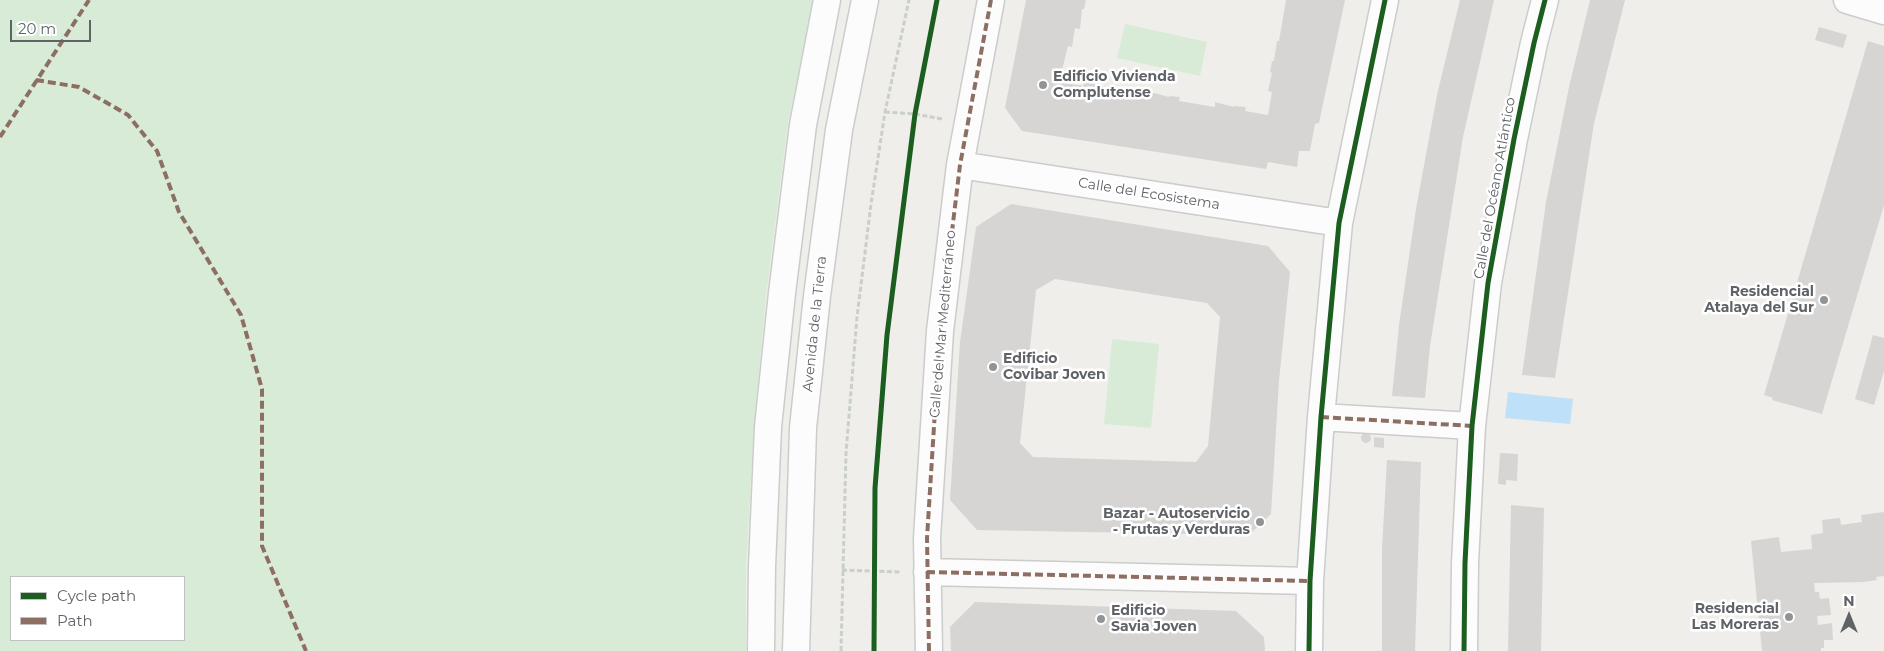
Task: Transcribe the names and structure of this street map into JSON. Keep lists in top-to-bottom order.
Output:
{
  "streets": {
    "street": [
      "Calle del Océano Atlántico",
      "Calle del Ecosistema",
      "Avenida de la Tierra",
      "Calle del Mar Mediterráneo"
    ]
  },
  "crossings": [
    ["Calle del Ecosistema", "Calle del Mar Mediterráneo"]
  ],
  "places": [
    "Edificio Vivienda Complutense",
    "Residencial Atalaya del Sur",
    "Edificio Covibar Joven",
    "Bazar - Autoservicio - Frutas y Verduras",
    "Residencial Las Moreras",
    "Edificio Savia Joven"
  ],
  "legend": ["Cycle path", "Path"],
  "scale_bar": "20 m",
  "north": "top"
}
